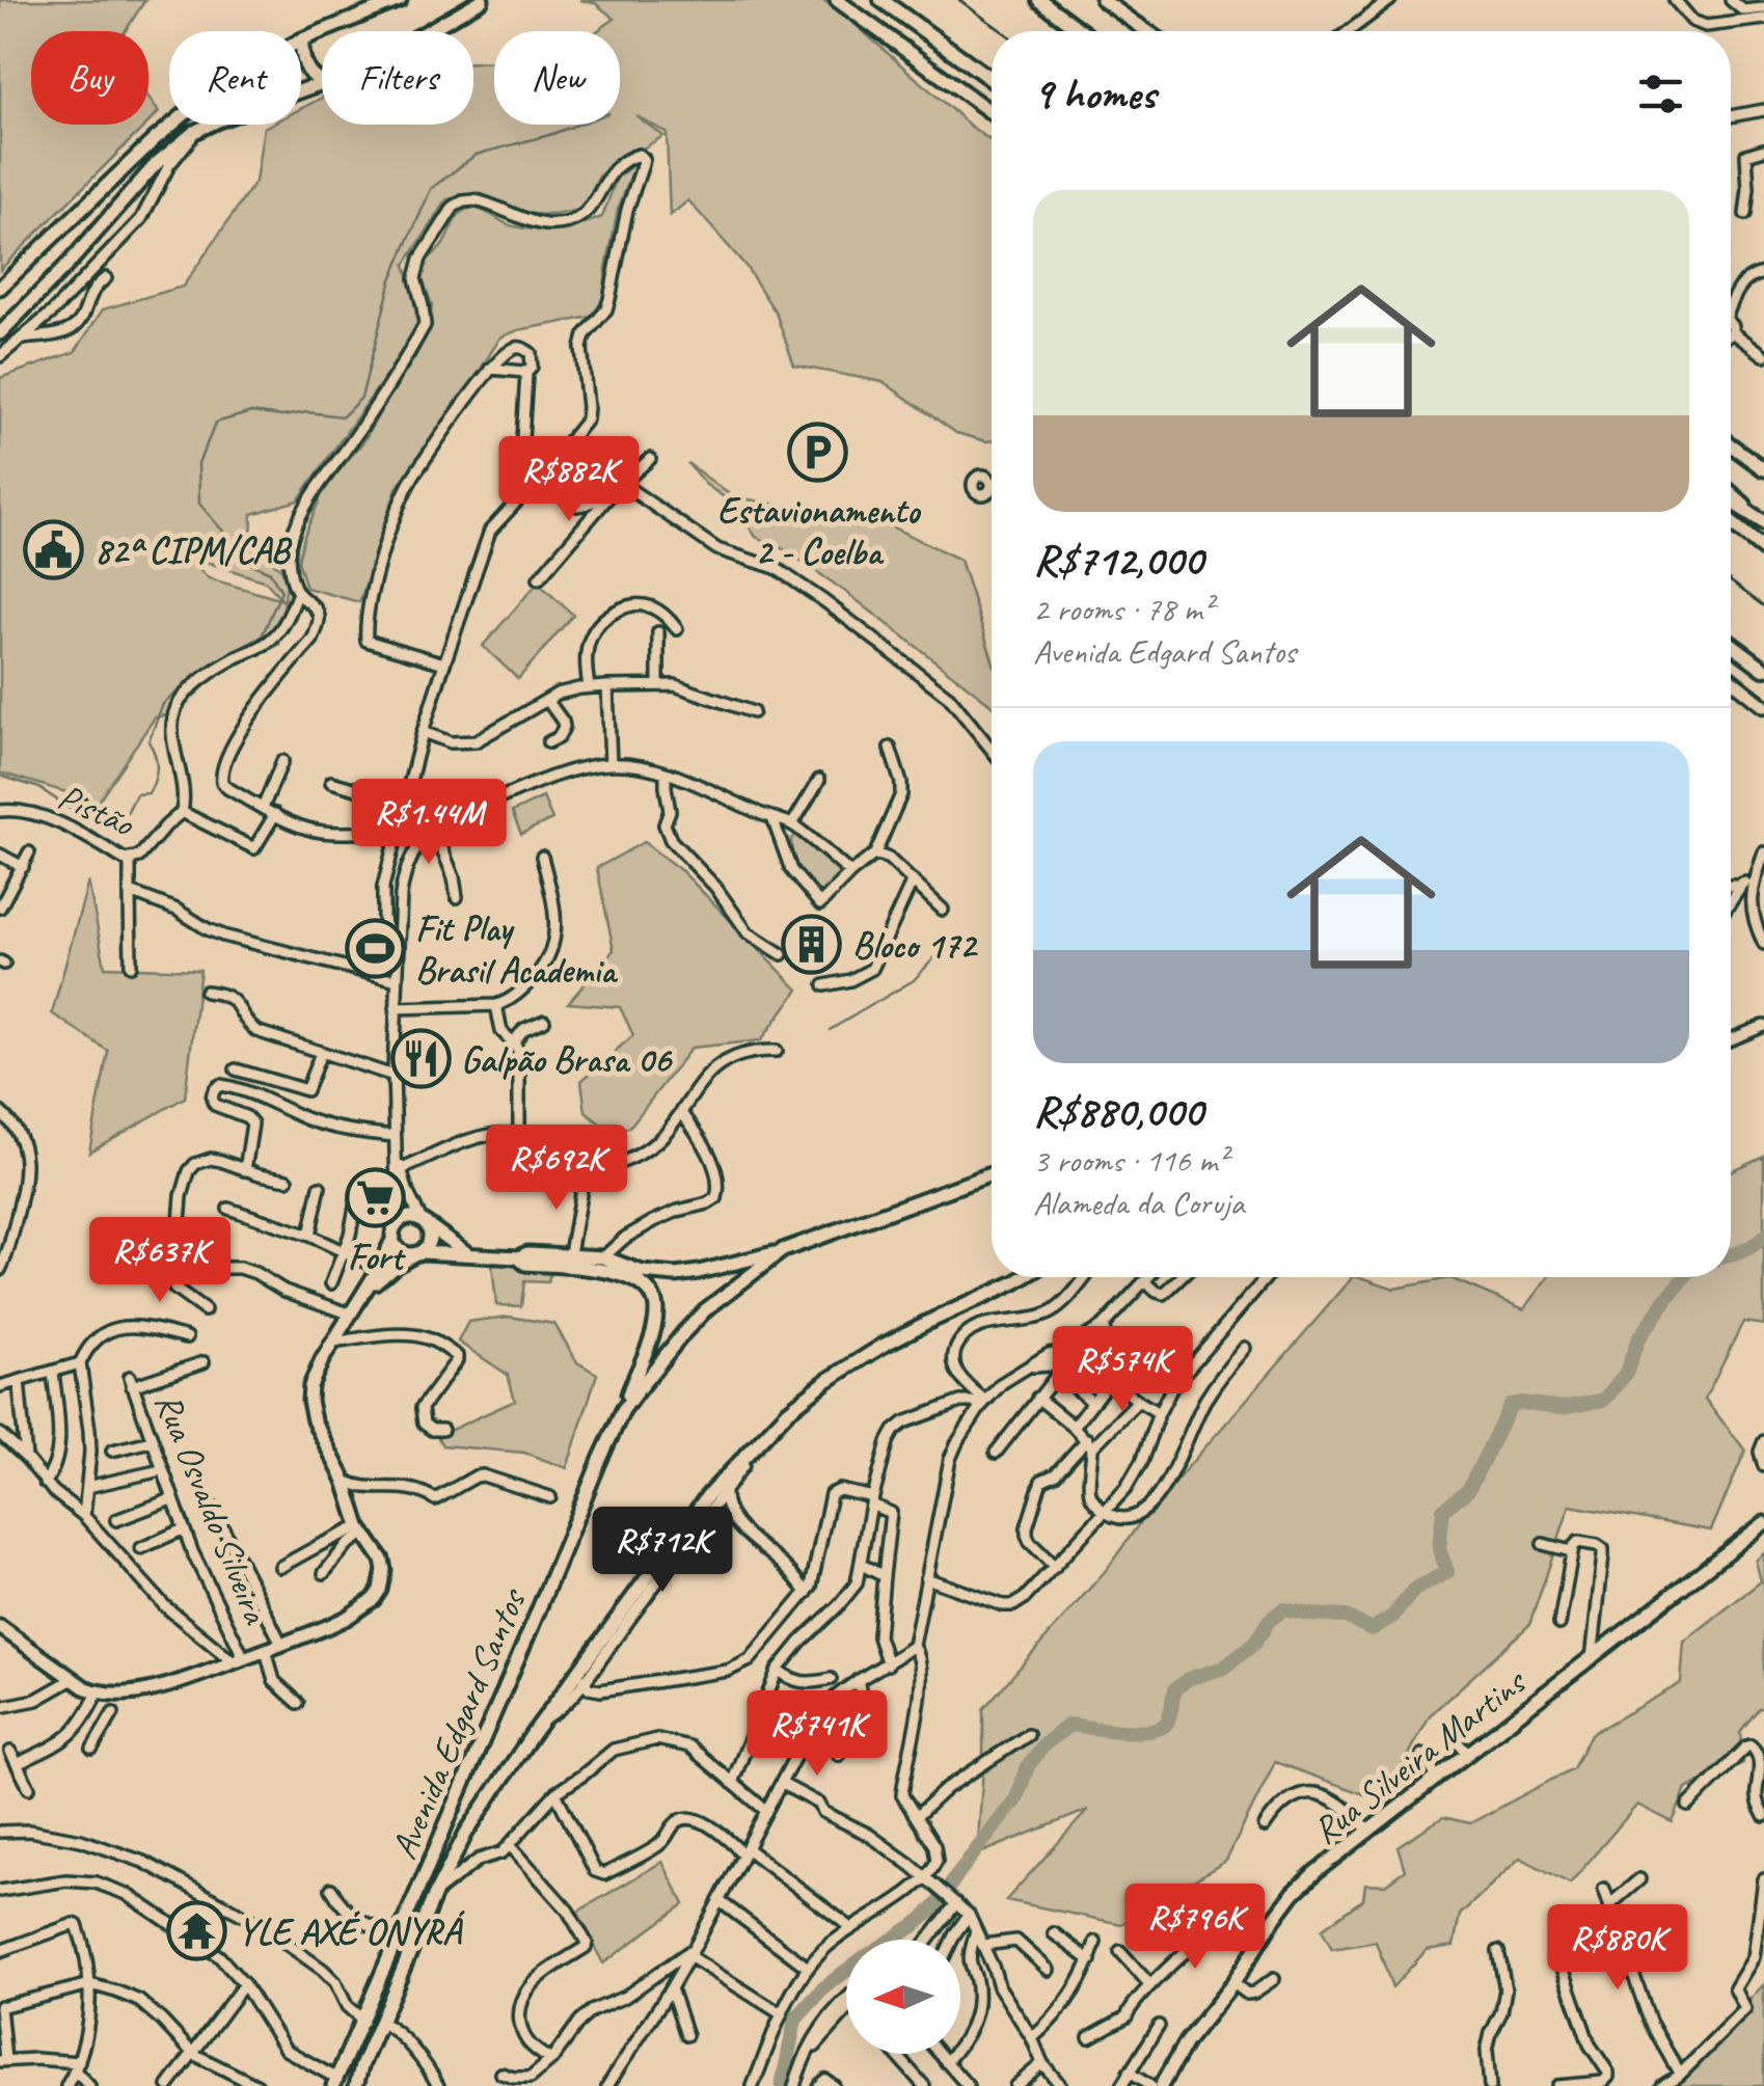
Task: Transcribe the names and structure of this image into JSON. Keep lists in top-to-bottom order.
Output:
{
  "streets": {
    "main road": ["Avenida Edgard Santos", "Rua Silveira Martins"],
    "street": ["Pistão", "Rua Osvaldo Silveira"]
  },
  "places": {
    "parking": ["Estavionamento 2 - Coelba"],
    "public building": ["82ª CIPM/CAB"],
    "building": ["Bloco 172"],
    "sports": ["Fit Play Brasil Academia"],
    "restaurant": ["Galpão Brasa 06"],
    "supermarket": ["Fort"],
    "temple": ["YLE AXÉ ONYRÁ"]
  },
  "north": "left",
  "page": {
    "chip": [
      "Buy",
      "Rent",
      "Filters",
      "New"
    ],
    "heading": "9 homes",
    "list": [
      {
        "name": "R$712,000",
        "note": "2 rooms · 78 m² · Avenida Edgard Santos"
      },
      {
        "name": "R$880,000",
        "note": "3 rooms · 116 m² · Alameda da Coruja"
      }
    ],
    "price": [
      "R$882K",
      "R$1.44M",
      "R$692K",
      "R$637K",
      "R$574K",
      "R$712K",
      "R$741K",
      "R$796K",
      "R$880K"
    ]
  }
}
